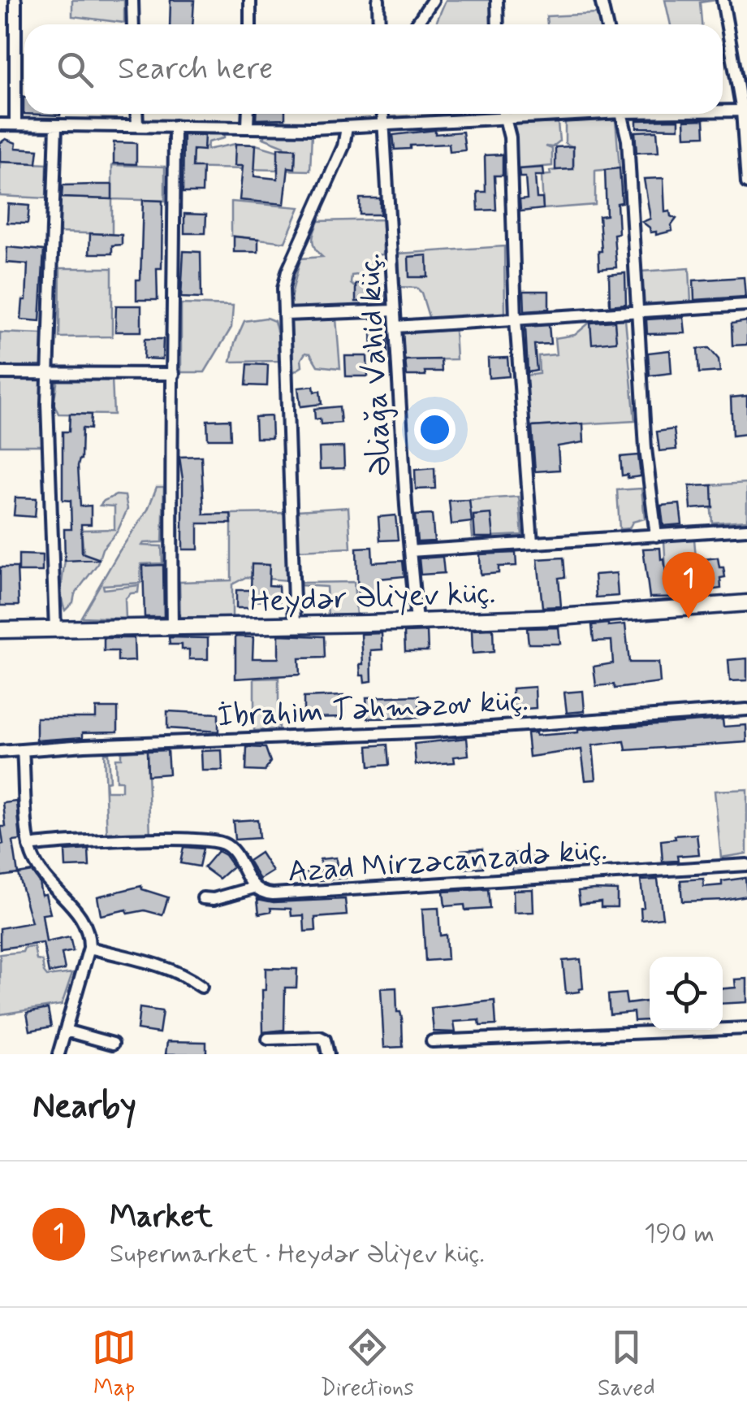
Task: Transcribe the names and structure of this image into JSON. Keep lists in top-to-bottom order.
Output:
{
  "streets": {
    "street": [
      "Əliağa Vahid küç.",
      "Heydər Əliyev küç.",
      "İbrahim Təhməzov küç.",
      "Azad Mirzəcanzadə küç."
    ]
  },
  "crossings": [
    ["Əliağa Vahid küç.", "Heydər Əliyev küç."]
  ],
  "page": {
    "search": "Search here",
    "pins": "1",
    "heading": "Nearby",
    "list": [
      {
        "mark": "1",
        "name": "Market",
        "note": "Supermarket · Heydər Əliyev küç.",
        "value": "190 m"
      }
    ],
    "nav": ["Map", "Directions", "Saved"]
  }
}
